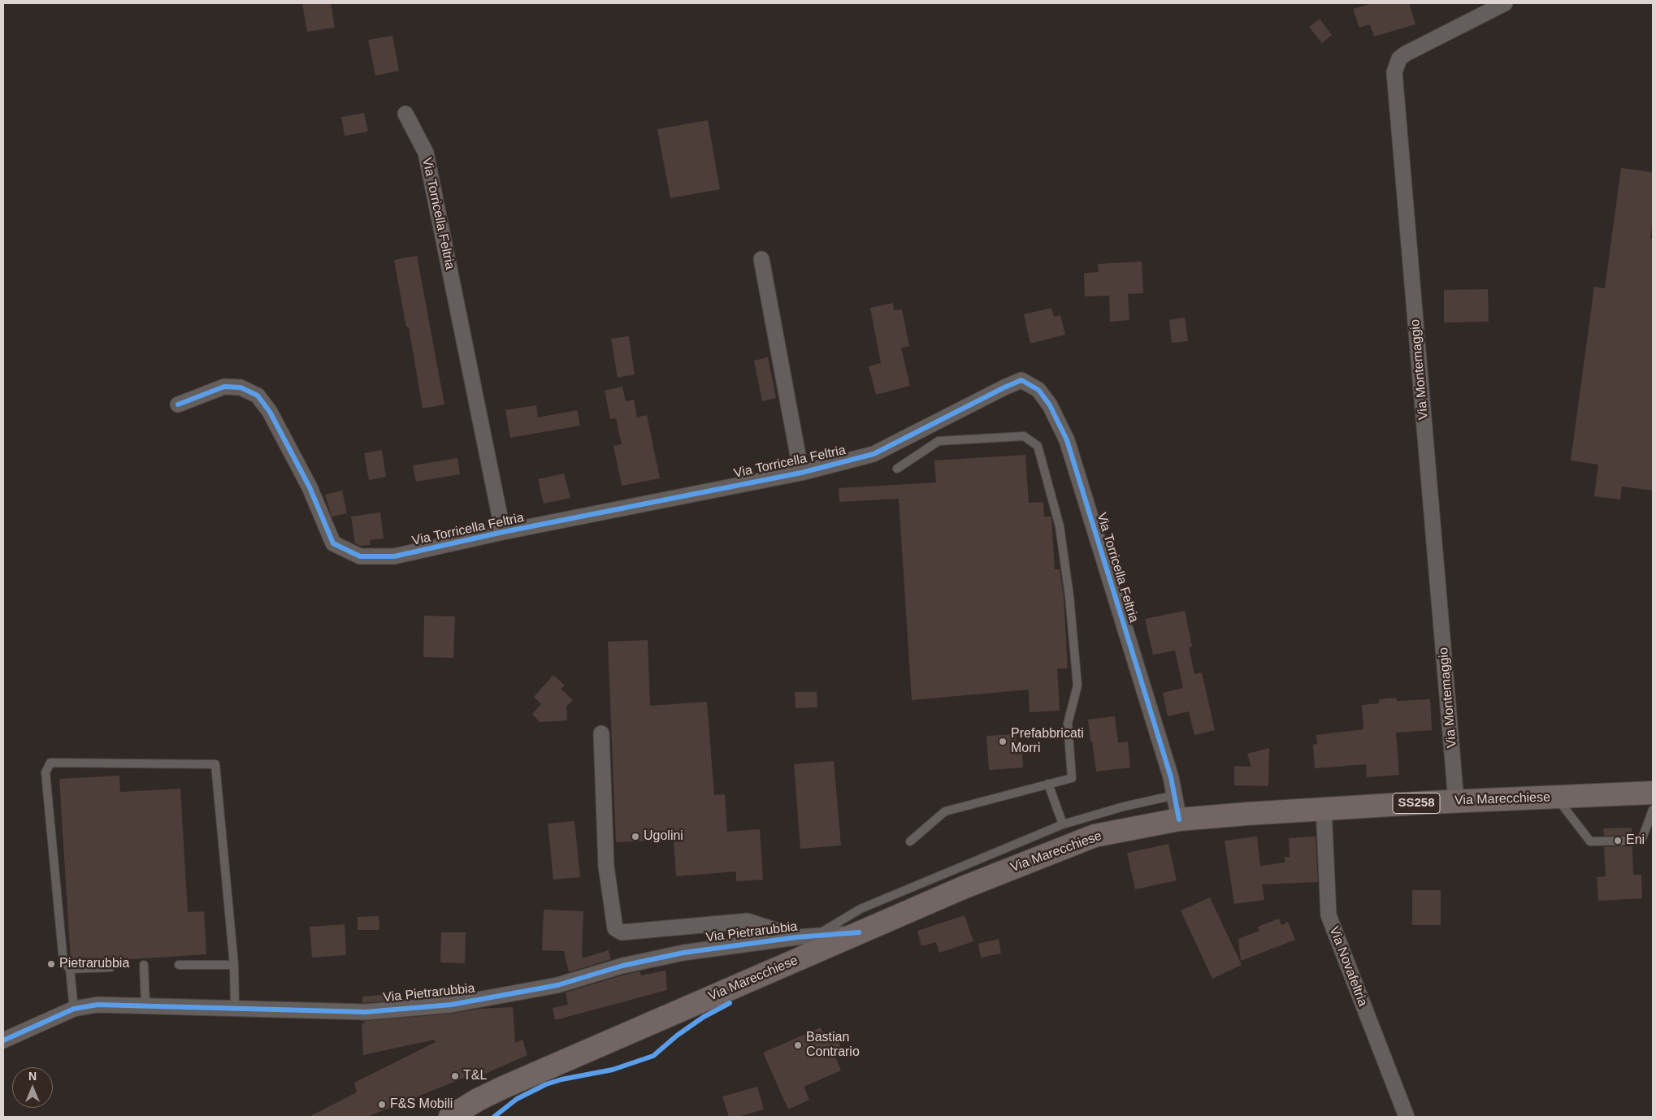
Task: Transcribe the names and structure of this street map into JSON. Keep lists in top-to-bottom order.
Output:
{
  "streets": {
    "main road": ["Via Marecchiese", "SS258"],
    "street": [
      "Via Torricella Feltria",
      "Via Montemaggio",
      "Via Pietrarubbia",
      "Via Novafeltria"
    ]
  },
  "crossings": [
    ["Via Torricella Feltria", "Via Marecchiese"],
    ["Via Montemaggio", "Via Marecchiese"],
    ["Via Marecchiese", "Via Pietrarubbia"],
    ["Via Marecchiese", "Via Novafeltria"]
  ],
  "places": [
    "Prefabbricati Morri",
    "Ugolini",
    "Eni",
    "Pietrarubbia",
    "Bastian Contrario",
    "T&L",
    "F&S Mobili"
  ],
  "north": "top"
}
